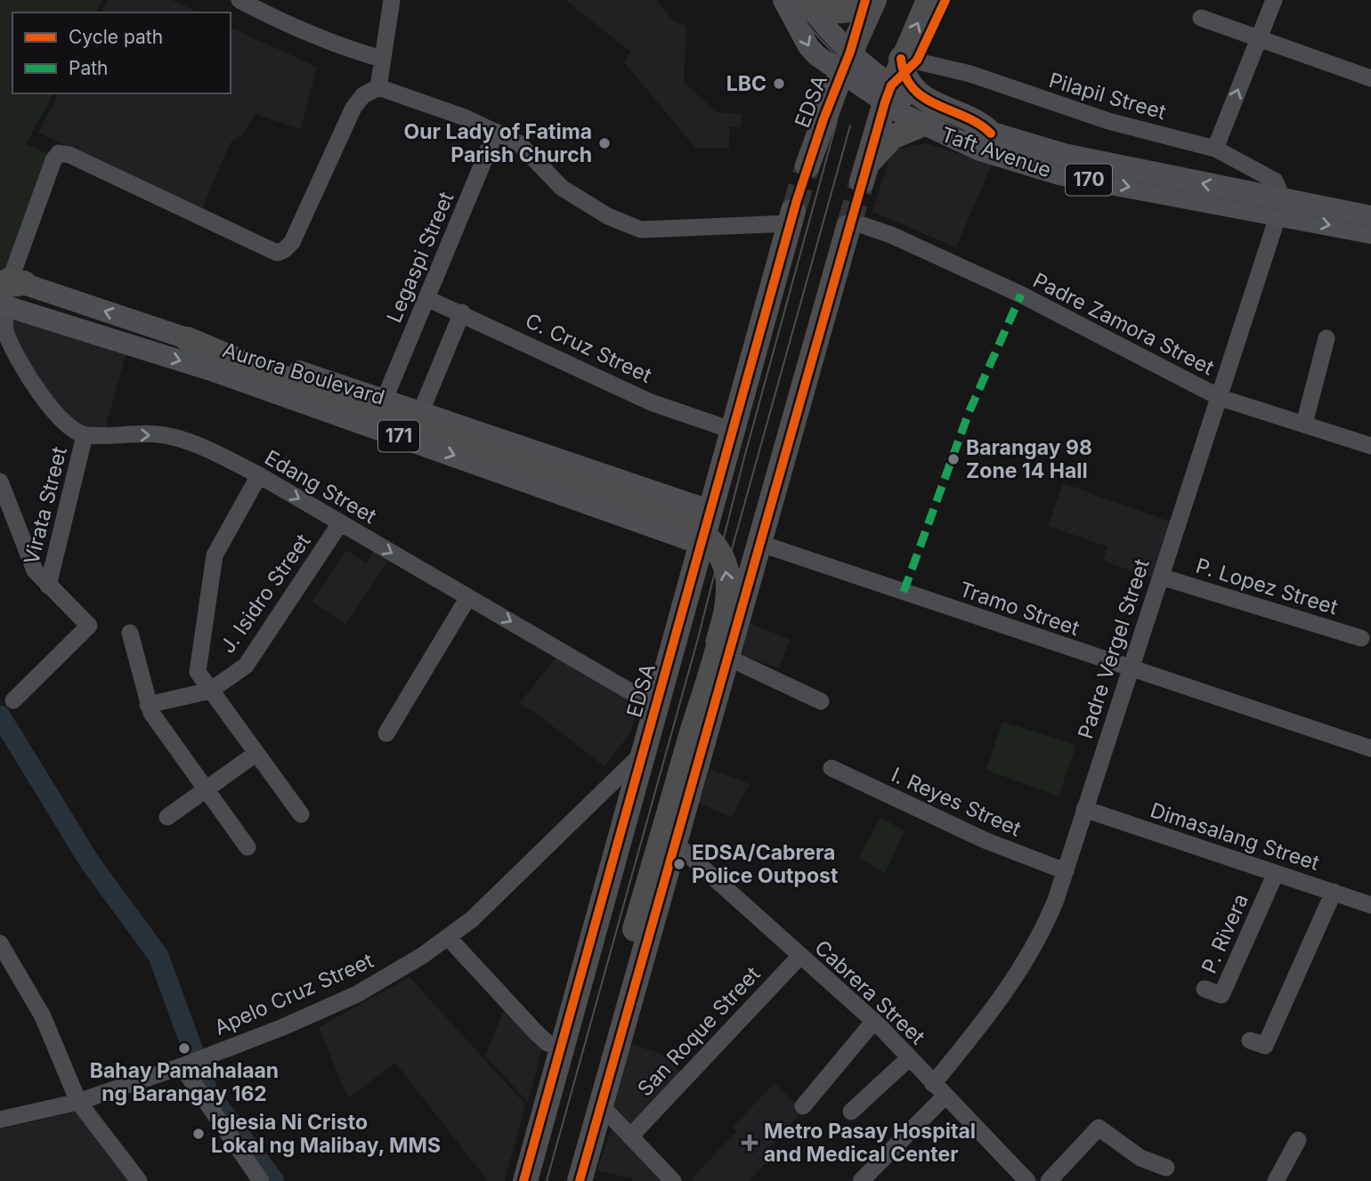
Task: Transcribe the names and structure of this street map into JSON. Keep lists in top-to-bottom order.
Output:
{
  "streets": {
    "highway": ["EDSA"],
    "main road": [
      "Taft Avenue",
      "170",
      "Aurora Boulevard",
      "171"
    ],
    "street": [
      "Pilapil Street",
      "Legaspi Street",
      "Padre Zamora Street",
      "C. Cruz Street",
      "Edang Street",
      "Virata Street",
      "P. Lopez Street",
      "J. Isidro Street",
      "Tramo Street",
      "Padre Vergel Street",
      "I. Reyes Street",
      "Dimasalang Street",
      "P. Rivera",
      "Cabrera Street",
      "Apelo Cruz Street",
      "San Roque Street"
    ]
  },
  "crossings": [
    ["Pilapil Street", "Taft Avenue"],
    ["Pilapil Street", "Padre Vergel Street"],
    ["EDSA", "Taft Avenue"],
    ["EDSA", "C. Cruz Street"],
    ["EDSA", "Aurora Boulevard"],
    ["EDSA", "Edang Street"],
    ["EDSA", "Apelo Cruz Street"],
    ["Taft Avenue", "Padre Vergel Street"],
    ["Legaspi Street", "C. Cruz Street"],
    ["Legaspi Street", "Aurora Boulevard"],
    ["Padre Zamora Street", "Padre Vergel Street"],
    ["Edang Street", "Virata Street"],
    ["Edang Street", "J. Isidro Street"],
    ["P. Lopez Street", "Padre Vergel Street"],
    ["Tramo Street", "Padre Vergel Street"],
    ["Padre Vergel Street", "I. Reyes Street"],
    ["Padre Vergel Street", "Dimasalang Street"],
    ["Padre Vergel Street", "Cabrera Street"],
    ["Dimasalang Street", "P. Rivera"],
    ["Cabrera Street", "San Roque Street"]
  ],
  "one_way": ["Edang Street"],
  "places": {
    "other": [
      "LBC",
      "Our Lady of Fatima Parish Church",
      "Barangay 98 Zone 14 Hall",
      "EDSA/Cabrera Police Outpost",
      "Bahay Pamahalaan ng Barangay 162",
      "Iglesia Ni Cristo Lokal ng Malibay, MMS"
    ],
    "health": ["Metro Pasay Hospital and Medical Center"]
  },
  "legend": ["Cycle path", "Path"]
}
